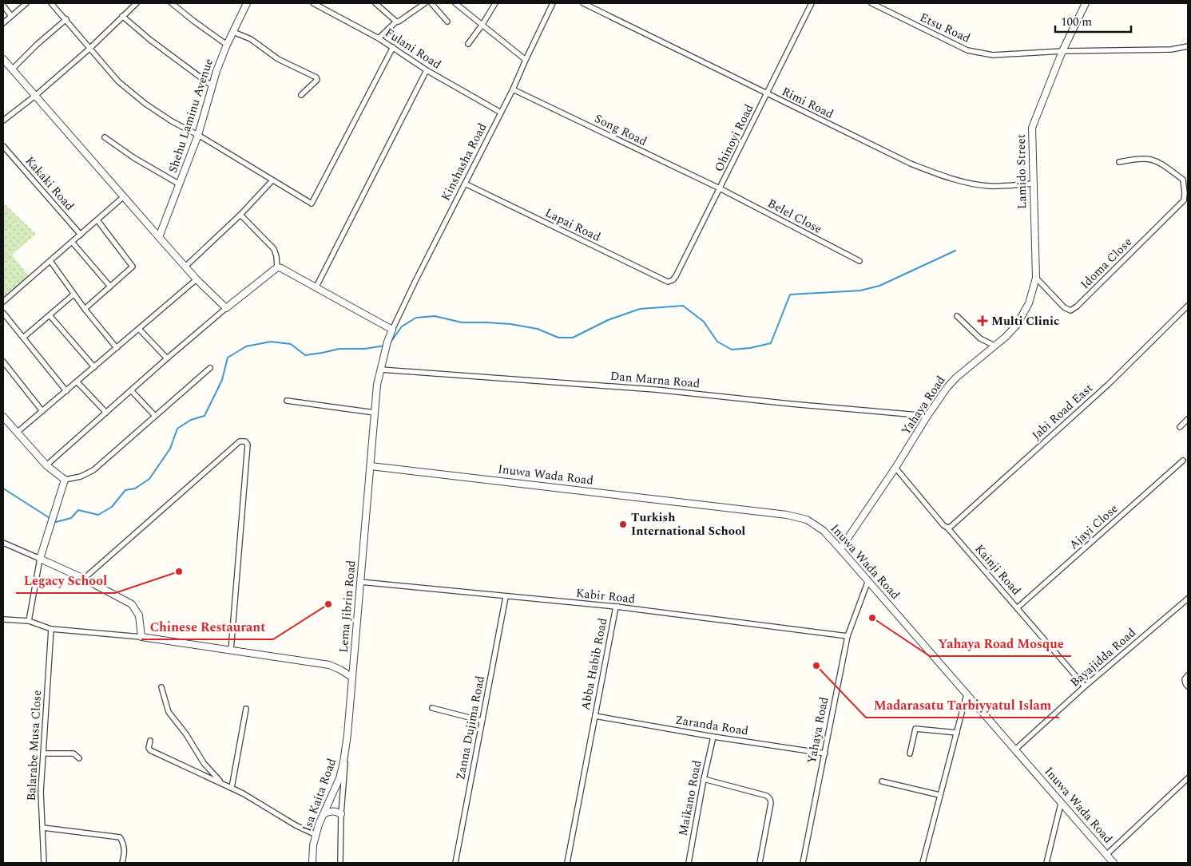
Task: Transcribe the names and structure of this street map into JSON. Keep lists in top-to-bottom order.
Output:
{
  "streets": {
    "street": [
      "Etsu Road",
      "Fulani Road",
      "Rimi Road",
      "Shehu Laminu Avenue",
      "Song Road",
      "Ohinoyi Road",
      "Kinshasha Road",
      "Lamido Street",
      "Kakaki Road",
      "Belel Close",
      "Lapai Road",
      "Idoma Close",
      "Dan Marna Road",
      "Yahaya Road",
      "Jabi Road East",
      "Inuwa Wada Road",
      "Ajayi Close",
      "Kainji Road",
      "Kabir Road",
      "Lema Jibrin Road",
      "Bayajidda Road",
      "Abba Habib Road",
      "Zaranda Road",
      "Zanna Dujima Road",
      "Balarabe Musa Close",
      "Isa Kaita Road",
      "Maikano Road"
    ]
  },
  "crossings": [
    ["Etsu Road", "Lamido Street"],
    ["Fulani Road", "Kinshasha Road"],
    ["Rimi Road", "Ohinoyi Road"],
    ["Rimi Road", "Lamido Street"],
    ["Song Road", "Ohinoyi Road"],
    ["Song Road", "Kinshasha Road"],
    ["Song Road", "Belel Close"],
    ["Ohinoyi Road", "Belel Close"],
    ["Ohinoyi Road", "Lapai Road"],
    ["Kinshasha Road", "Lapai Road"],
    ["Kinshasha Road", "Lema Jibrin Road"],
    ["Lamido Street", "Yahaya Road"],
    ["Idoma Close", "Yahaya Road"],
    ["Dan Marna Road", "Yahaya Road"],
    ["Dan Marna Road", "Lema Jibrin Road"],
    ["Yahaya Road", "Inuwa Wada Road"],
    ["Yahaya Road", "Kainji Road"],
    ["Yahaya Road", "Kabir Road"],
    ["Yahaya Road", "Zaranda Road"],
    ["Jabi Road East", "Kainji Road"],
    ["Inuwa Wada Road", "Lema Jibrin Road"],
    ["Inuwa Wada Road", "Bayajidda Road"],
    ["Ajayi Close", "Kainji Road"],
    ["Kainji Road", "Bayajidda Road"],
    ["Kabir Road", "Lema Jibrin Road"],
    ["Kabir Road", "Abba Habib Road"],
    ["Kabir Road", "Zanna Dujima Road"],
    ["Lema Jibrin Road", "Isa Kaita Road"],
    ["Abba Habib Road", "Zaranda Road"],
    ["Zaranda Road", "Maikano Road"]
  ],
  "places": {
    "health": ["Multi Clinic"],
    "other": [
      "Turkish International School",
      "Legacy School",
      "Chinese Restaurant",
      "Yahaya Road Mosque",
      "Madarasatu Tarbiyyatul Islam"
    ]
  },
  "scale_bar": "100 m"
}
